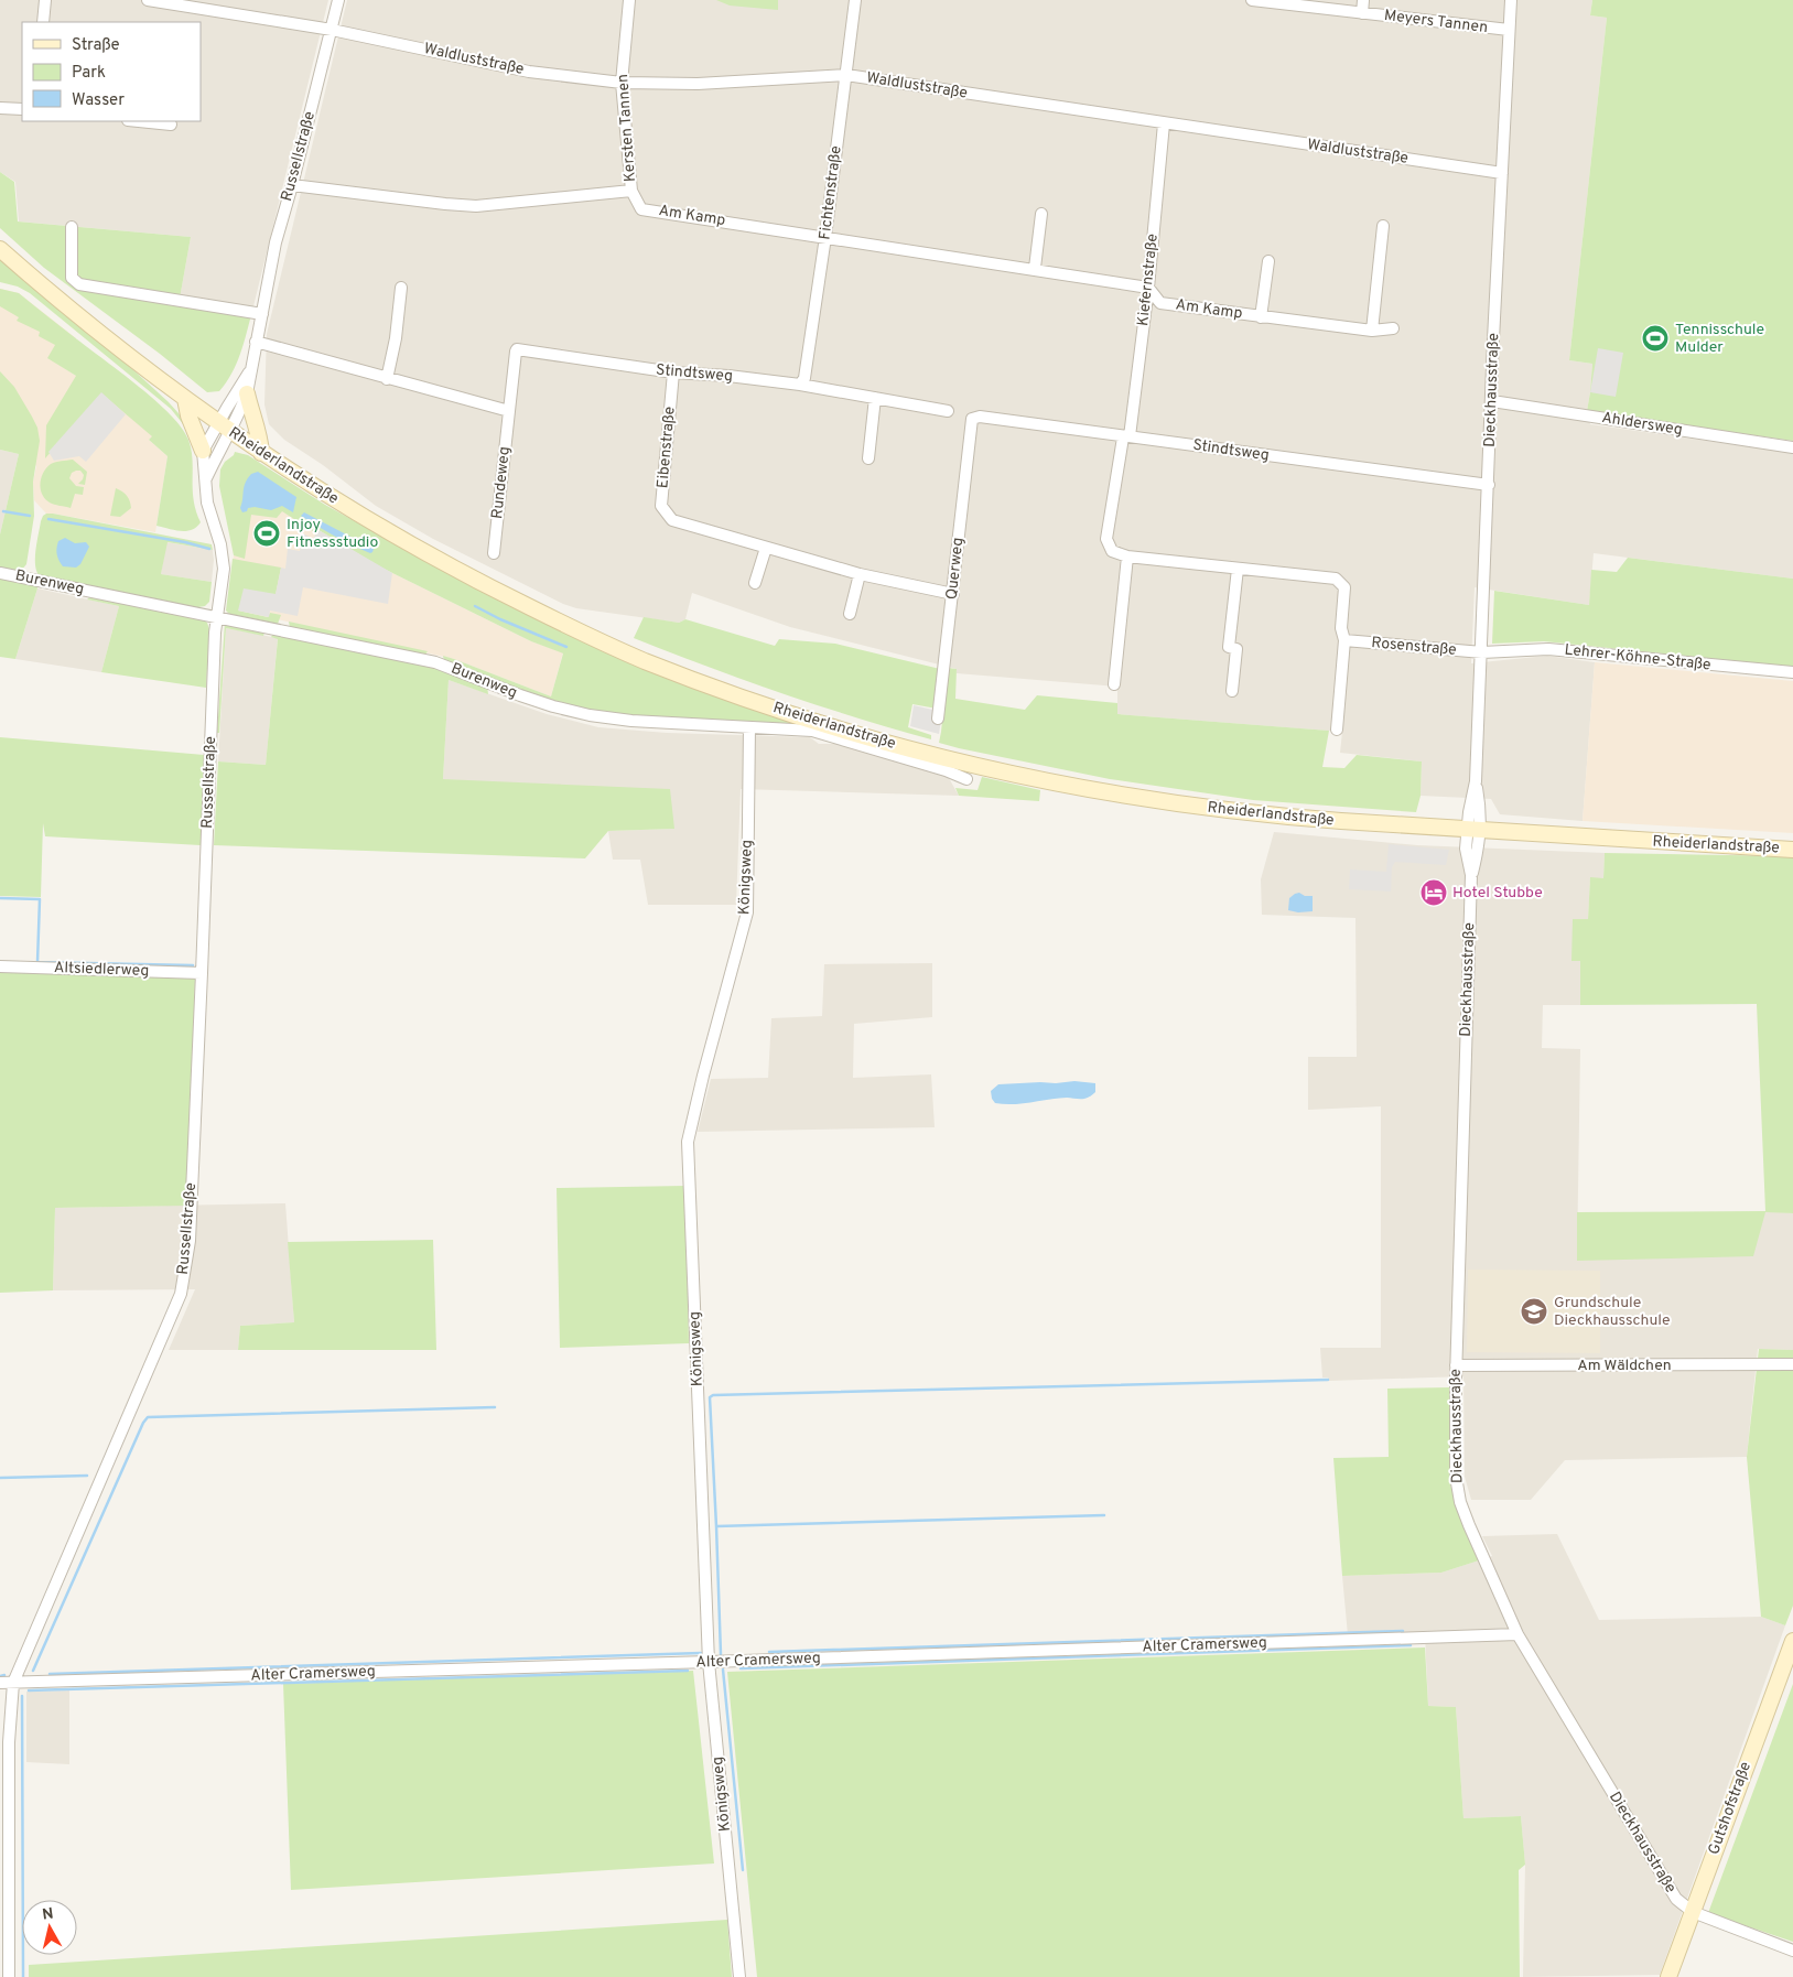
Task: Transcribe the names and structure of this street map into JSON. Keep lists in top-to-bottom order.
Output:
{
  "streets": {
    "main road": ["Rheiderlandstraße", "Gutshofstraße"],
    "street": [
      "Meyers Tannen",
      "Waldluststraße",
      "Kersten Tannen",
      "Russellstraße",
      "Fichtenstraße",
      "Am Kamp",
      "Kiefernstraße",
      "Stindtsweg",
      "Dieckhausstraße",
      "Ahldersweg",
      "Eibenstraße",
      "Rundeweg",
      "Querweg",
      "Burenweg",
      "Rosenstraße",
      "Lehrer-Köhne-Straße",
      "Königsweg",
      "Altsiedlerweg",
      "Am Wäldchen",
      "Alter Cramersweg"
    ]
  },
  "crossings": [
    ["Meyers Tannen", "Dieckhausstraße"],
    ["Waldluststraße", "Kersten Tannen"],
    ["Waldluststraße", "Russellstraße"],
    ["Waldluststraße", "Fichtenstraße"],
    ["Waldluststraße", "Kiefernstraße"],
    ["Waldluststraße", "Dieckhausstraße"],
    ["Kersten Tannen", "Am Kamp"],
    ["Russellstraße", "Rheiderlandstraße"],
    ["Russellstraße", "Burenweg"],
    ["Russellstraße", "Altsiedlerweg"],
    ["Russellstraße", "Alter Cramersweg"],
    ["Fichtenstraße", "Am Kamp"],
    ["Fichtenstraße", "Stindtsweg"],
    ["Am Kamp", "Kiefernstraße"],
    ["Kiefernstraße", "Stindtsweg"],
    ["Stindtsweg", "Dieckhausstraße"],
    ["Stindtsweg", "Eibenstraße"],
    ["Stindtsweg", "Rundeweg"],
    ["Stindtsweg", "Querweg"],
    ["Dieckhausstraße", "Ahldersweg"],
    ["Dieckhausstraße", "Rheiderlandstraße"],
    ["Dieckhausstraße", "Rosenstraße"],
    ["Dieckhausstraße", "Lehrer-Köhne-Straße"],
    ["Dieckhausstraße", "Am Wäldchen"],
    ["Dieckhausstraße", "Alter Cramersweg"],
    ["Dieckhausstraße", "Gutshofstraße"],
    ["Eibenstraße", "Querweg"],
    ["Burenweg", "Königsweg"],
    ["Rosenstraße", "Lehrer-Köhne-Straße"],
    ["Königsweg", "Alter Cramersweg"]
  ],
  "places": {
    "sports": ["Tennisschule Mulder", "Injoy Fitnessstudio"],
    "hotel": ["Hotel Stubbe"],
    "school or university": ["Grundschule Dieckhausschule"]
  },
  "legend": ["Straße", "Park", "Wasser"],
  "north": "top"
}
